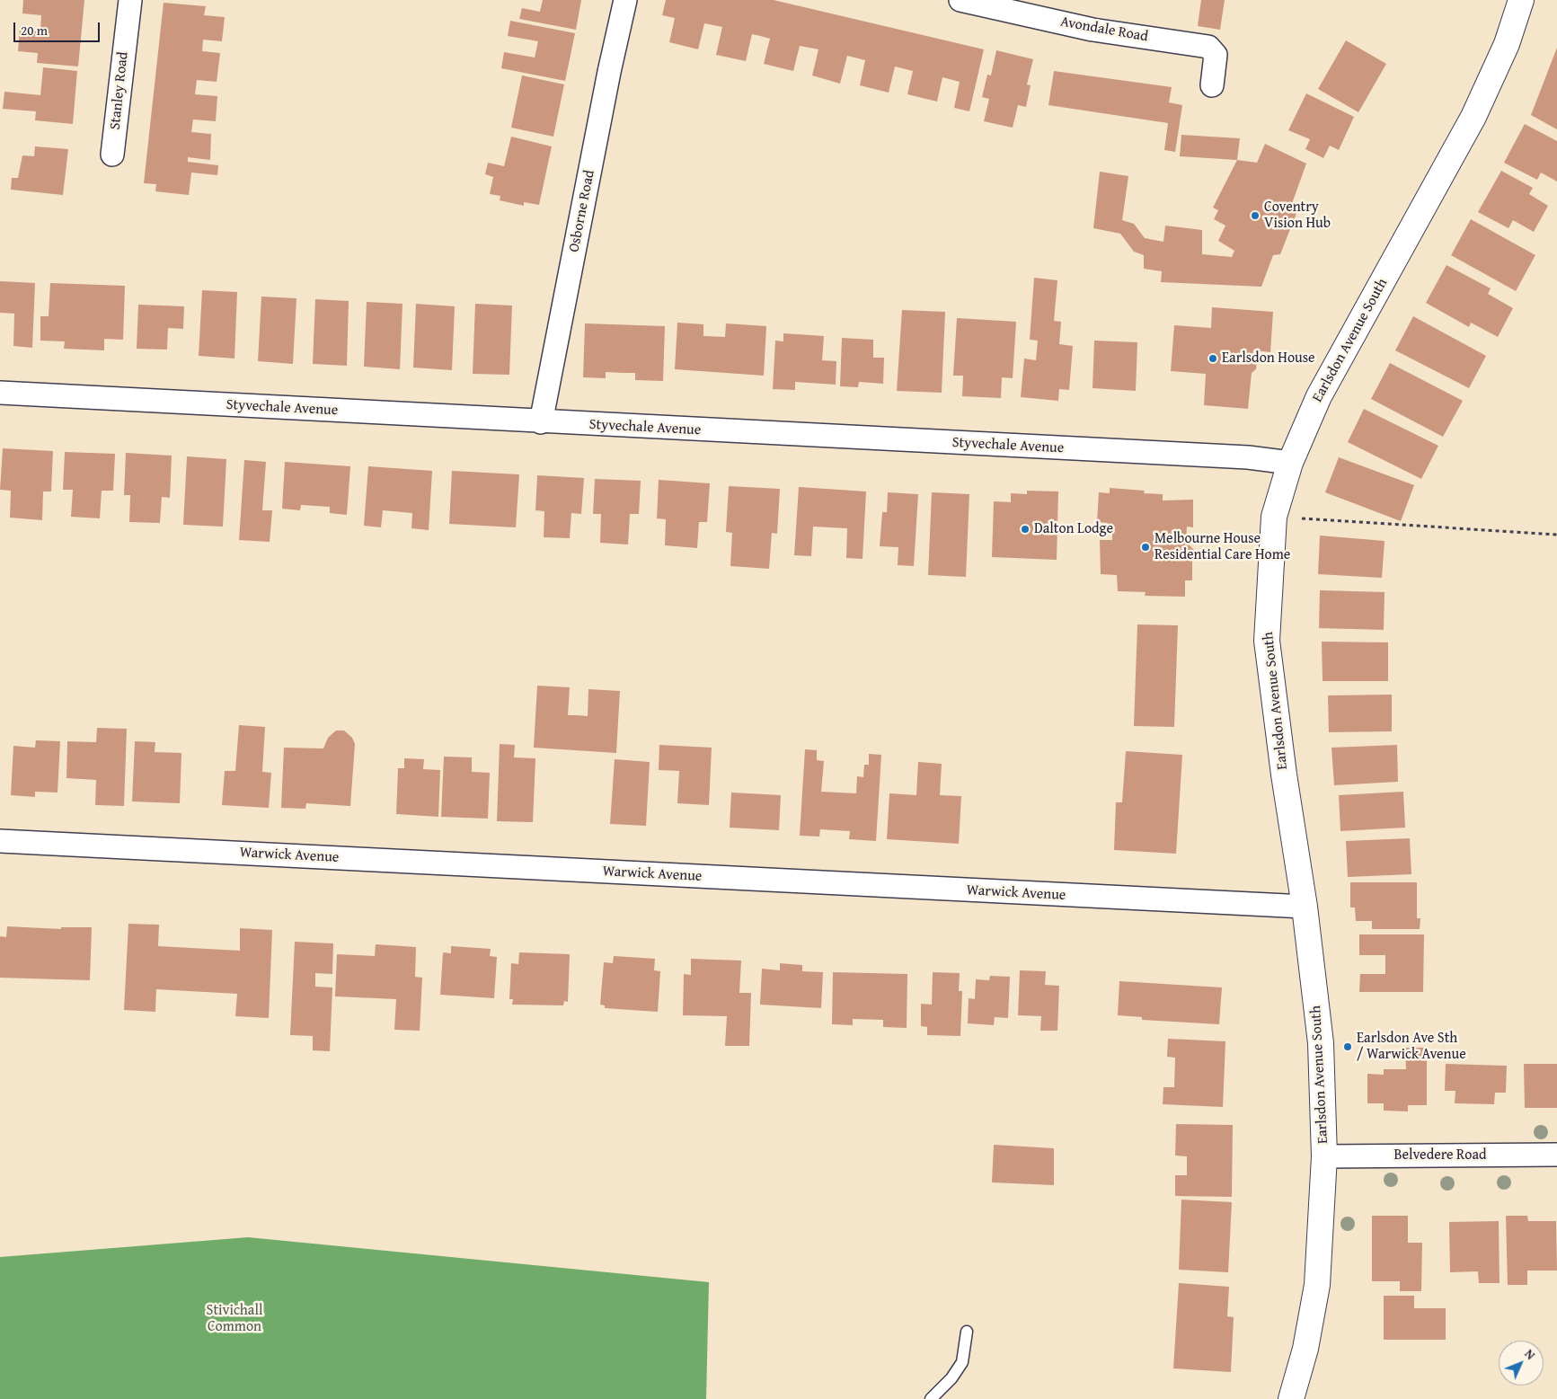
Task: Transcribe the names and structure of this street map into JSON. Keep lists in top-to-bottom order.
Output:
{
  "streets": {
    "main road": ["Earlsdon Avenue South"],
    "street": [
      "Avondale Road",
      "Stanley Road",
      "Osborne Road",
      "Styvechale Avenue",
      "Warwick Avenue",
      "Belvedere Road"
    ]
  },
  "crossings": [
    ["Osborne Road", "Styvechale Avenue"],
    ["Earlsdon Avenue South", "Styvechale Avenue"],
    ["Earlsdon Avenue South", "Warwick Avenue"],
    ["Earlsdon Avenue South", "Belvedere Road"]
  ],
  "parks": ["Stivichall Common"],
  "places": [
    "Coventry Vision Hub",
    "Earlsdon House",
    "Dalton Lodge",
    "Melbourne House Residential Care Home",
    "Earlsdon Ave Sth / Warwick Avenue"
  ],
  "scale_bar": "20 m",
  "north": "top right"
}
